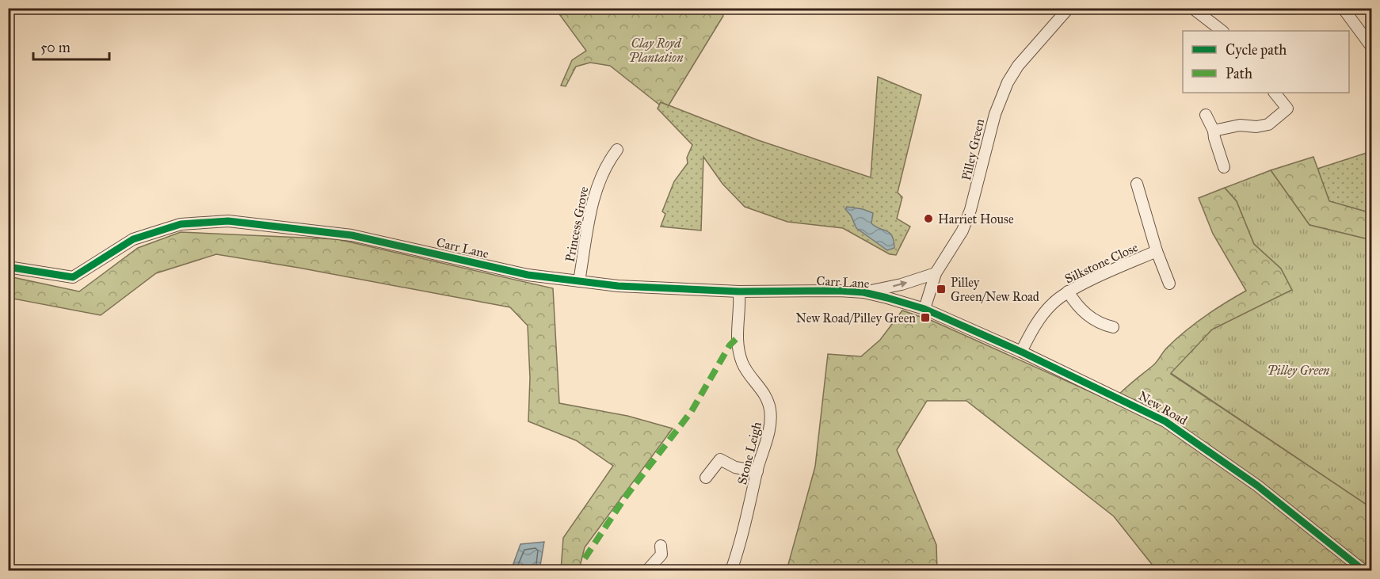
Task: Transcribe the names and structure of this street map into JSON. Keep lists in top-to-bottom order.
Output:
{
  "streets": {
    "street": [
      "Pilley Green",
      "Princess Grove",
      "Carr Lane",
      "Silkstone Close",
      "New Road",
      "Stone Leigh"
    ]
  },
  "crossings": [
    ["Pilley Green", "Carr Lane"],
    ["Pilley Green", "New Road"],
    ["Princess Grove", "Carr Lane"],
    ["Carr Lane", "New Road"],
    ["Carr Lane", "Stone Leigh"],
    ["Silkstone Close", "New Road"]
  ],
  "parks": ["Clay Royd Plantation", "Pilley Green"],
  "places": {
    "other": ["Harriet House"],
    "transit": ["Pilley Green/New Road", "New Road/Pilley Green"]
  },
  "legend": ["Cycle path", "Path"],
  "scale_bar": "50 m"
}
